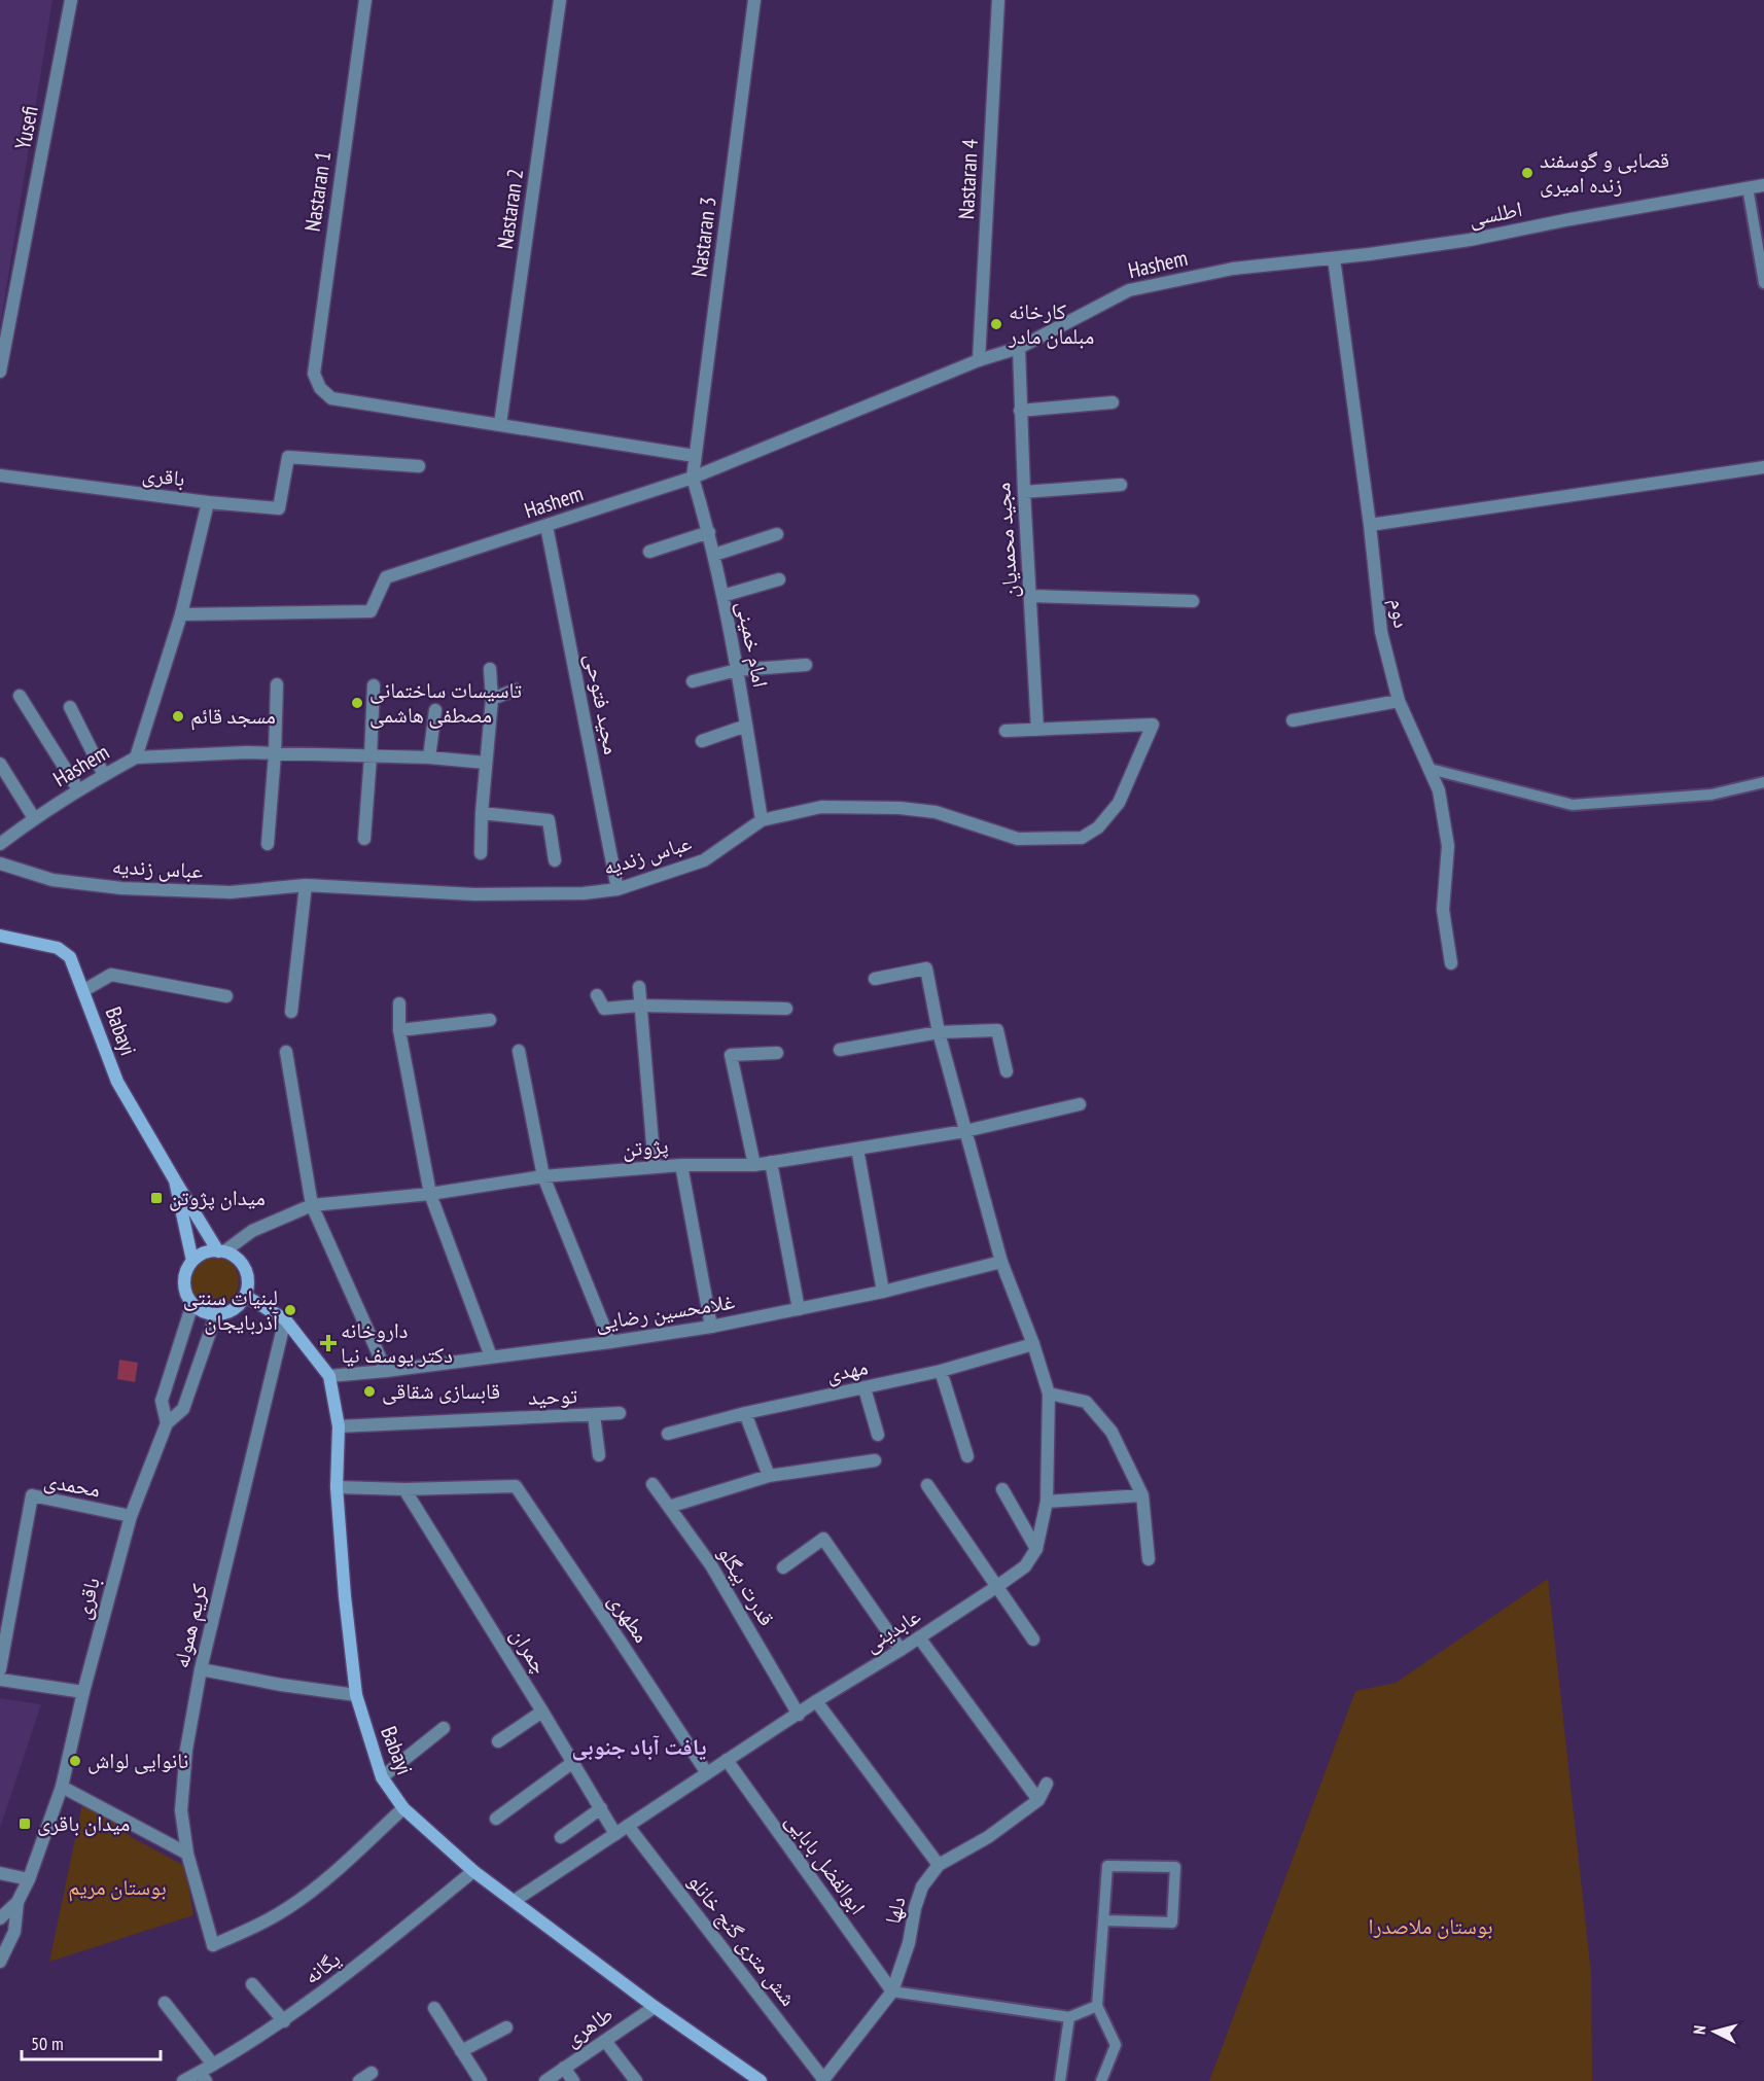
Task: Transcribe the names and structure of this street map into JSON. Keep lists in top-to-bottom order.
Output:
{
  "streets": {
    "main road": ["Babayi"],
    "street": [
      "Yusefi",
      "Nastaran 4",
      "Nastaran 1",
      "Nastaran 2",
      "اطلسی",
      "Nastaran 3",
      "Hashem",
      "باقری",
      "مجید محمدیان",
      "دوم",
      "امام خمینی",
      "مجید فتوحی",
      "عباس زندیه",
      "پژوتن",
      "غلامحسین رضایی",
      "مهدی",
      "توحید",
      "محمدی",
      "قدرت بیگلو",
      "مطهری",
      "کریم هموله",
      "عابدینی",
      "چمران",
      "ابوالفضل بابایی",
      "دلها",
      "شش متری گنج خانلو",
      "یگانه",
      "طاهری"
    ]
  },
  "crossings": [
    ["Nastaran 4", "Hashem"],
    ["Nastaran 1", "Nastaran 2"],
    ["اطلسی", "Hashem"],
    ["اطلسی", "دوم"],
    ["Nastaran 3", "Hashem"],
    ["Nastaran 3", "امام خمینی"],
    ["Hashem", "باقری"],
    ["Hashem", "مجید محمدیان"],
    ["Hashem", "امام خمینی"],
    ["Hashem", "مجید فتوحی"],
    ["باقری", "Babayi"],
    ["باقری", "پژوتن"],
    ["باقری", "محمدی"],
    ["مجید محمدیان", "عباس زندیه"],
    ["امام خمینی", "عباس زندیه"],
    ["مجید فتوحی", "عباس زندیه"],
    ["Babayi", "پژوتن"],
    ["Babayi", "غلامحسین رضایی"],
    ["Babayi", "توحید"],
    ["Babayi", "کریم هموله"],
    ["Babayi", "عابدینی"],
    ["Babayi", "یگانه"],
    ["Babayi", "طاهری"],
    ["پژوتن", "عابدینی"],
    ["غلامحسین رضایی", "عابدینی"],
    ["مهدی", "عابدینی"],
    ["قدرت بیگلو", "عابدینی"],
    ["مطهری", "عابدینی"],
    ["مطهری", "چمران"],
    ["عابدینی", "چمران"],
    ["عابدینی", "ابوالفضل بابایی"],
    ["عابدینی", "شش متری گنج خانلو"],
    ["ابوالفضل بابایی", "دلها"],
    ["دلها", "شش متری گنج خانلو"]
  ],
  "districts": ["یافت آباد جنوبی"],
  "parks": ["بوستان مریم", "بوستان ملاصدرا"],
  "places": {
    "other": [
      "قصابی و گوسفند زنده امیری",
      "کارخانه مبلمان مادر",
      "تاسیسات ساختمانی مصطفی هاشمی",
      "مسجد قائم",
      "لبنیات سنتی آذربایجان",
      "قابسازی شقاقی",
      "نانوایی لواش"
    ],
    "transit": ["میدان پژوتن", "میدان باقری"],
    "health": ["داروخانه دکتر یوسف نیا"]
  },
  "scale_bar": "50 m",
  "north": "left"
}
